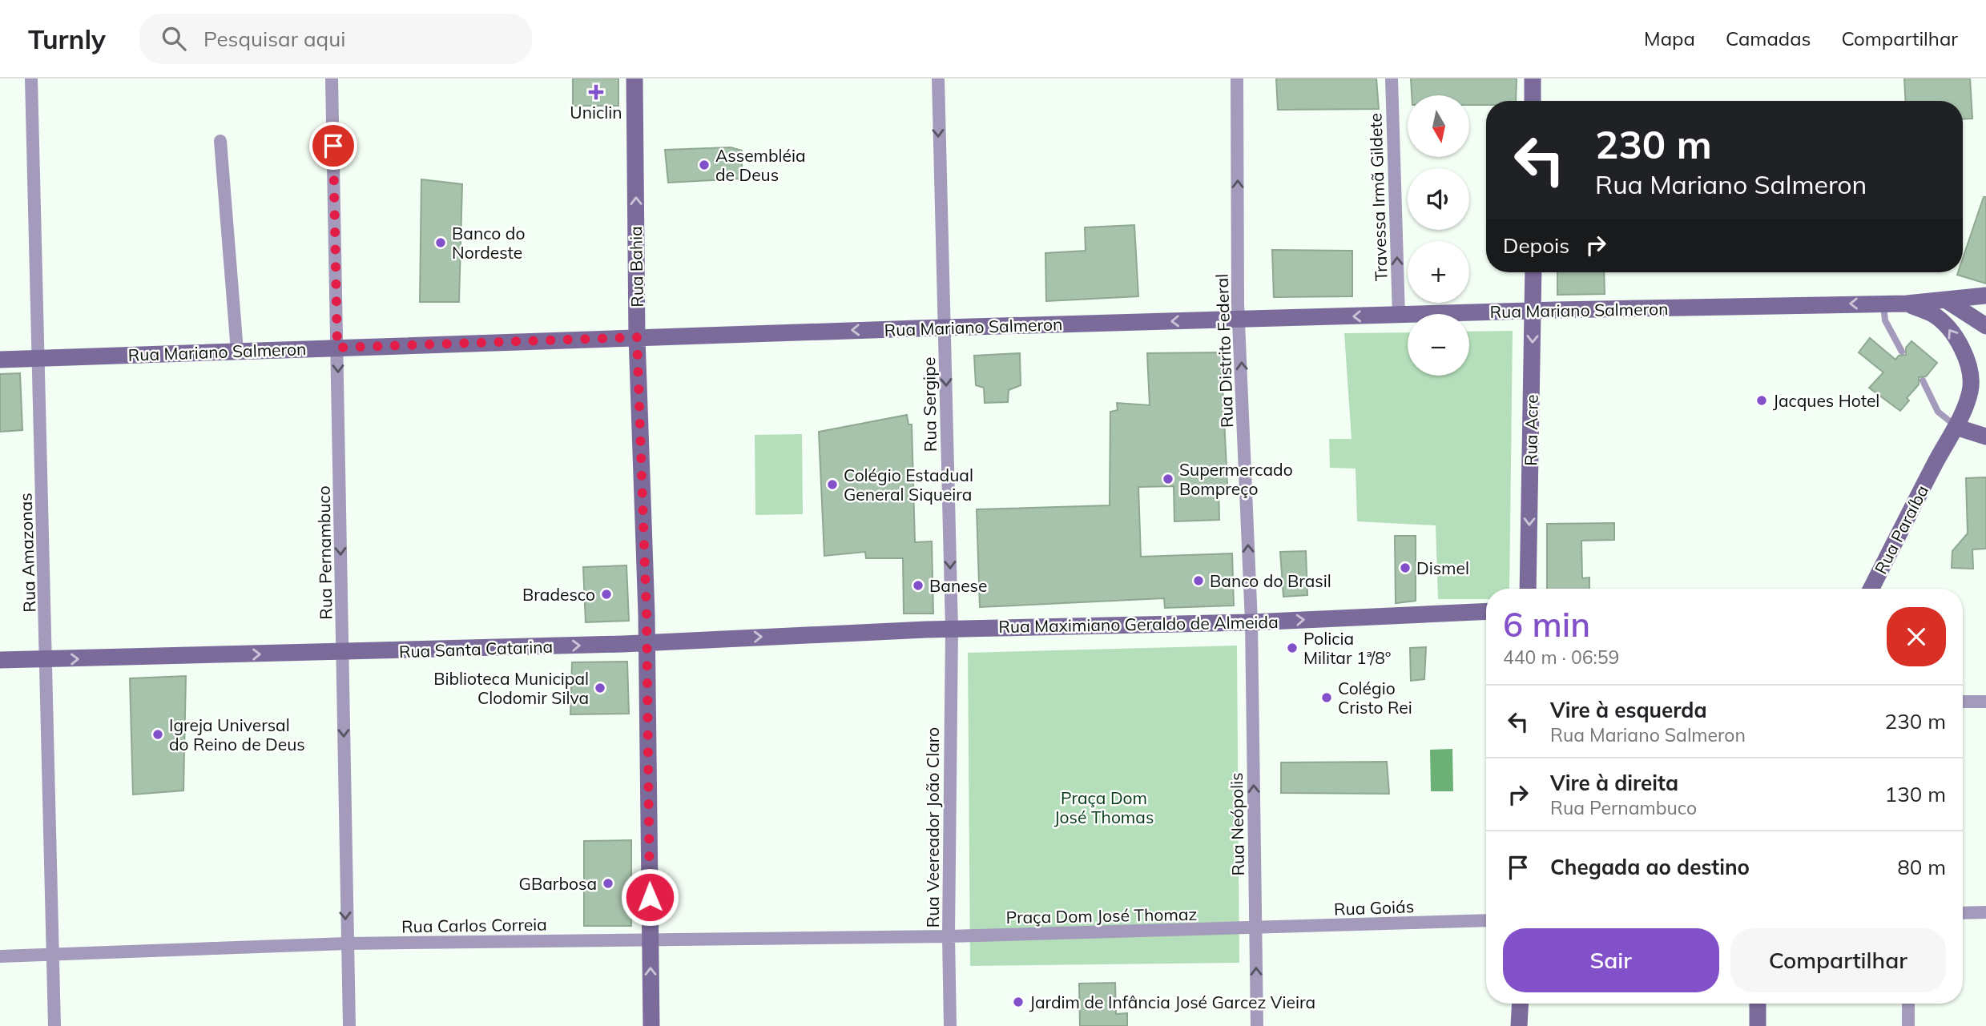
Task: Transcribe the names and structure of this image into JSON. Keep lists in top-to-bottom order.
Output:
{
  "streets": {
    "main road": [
      "Rua Bahia",
      "Rua Mariano Salmeron",
      "Rua Acre",
      "Rua Paraíba",
      "Rua Maximiano Geraldo de Almeida",
      "Rua Santa Catarina"
    ],
    "street": [
      "Travessa Irmã Gildete",
      "Rua Distrito Federal",
      "Rua Sergipe",
      "Rua Amazonas",
      "Rua Pernambuco",
      "Rua Neópolis",
      "Rua Veereador João Claro",
      "Rua Goiás",
      "Praça Dom José Thomaz",
      "Rua Carlos Correia"
    ]
  },
  "crossings": [
    ["Travessa Irmã Gildete", "Rua Mariano Salmeron"],
    ["Rua Bahia", "Rua Mariano Salmeron"],
    ["Rua Bahia", "Rua Santa Catarina"],
    ["Rua Bahia", "Rua Carlos Correia"],
    ["Rua Mariano Salmeron", "Rua Distrito Federal"],
    ["Rua Mariano Salmeron", "Rua Sergipe"],
    ["Rua Mariano Salmeron", "Rua Acre"],
    ["Rua Mariano Salmeron", "Rua Paraíba"],
    ["Rua Mariano Salmeron", "Rua Amazonas"],
    ["Rua Mariano Salmeron", "Rua Pernambuco"],
    ["Rua Distrito Federal", "Rua Maximiano Geraldo de Almeida"],
    ["Rua Distrito Federal", "Rua Neópolis"],
    ["Rua Sergipe", "Rua Maximiano Geraldo de Almeida"],
    ["Rua Sergipe", "Rua Santa Catarina"],
    ["Rua Sergipe", "Rua Veereador João Claro"],
    ["Rua Amazonas", "Rua Santa Catarina"],
    ["Rua Amazonas", "Rua Carlos Correia"],
    ["Rua Pernambuco", "Rua Santa Catarina"],
    ["Rua Pernambuco", "Rua Carlos Correia"],
    ["Rua Maximiano Geraldo de Almeida", "Rua Santa Catarina"],
    ["Rua Maximiano Geraldo de Almeida", "Rua Neópolis"],
    ["Rua Maximiano Geraldo de Almeida", "Rua Veereador João Claro"],
    ["Rua Santa Catarina", "Rua Veereador João Claro"],
    ["Rua Neópolis", "Rua Goiás"],
    ["Rua Neópolis", "Praça Dom José Thomaz"],
    ["Rua Veereador João Claro", "Praça Dom José Thomaz"],
    ["Rua Veereador João Claro", "Rua Carlos Correia"],
    ["Rua Goiás", "Praça Dom José Thomaz"],
    ["Praça Dom José Thomaz", "Rua Carlos Correia"]
  ],
  "one_way": [
    "Travessa Irmã Gildete",
    "Rua Bahia",
    "Rua Mariano Salmeron",
    "Rua Distrito Federal",
    "Rua Sergipe",
    "Rua Acre",
    "Rua Paraíba",
    "Rua Pernambuco",
    "Rua Maximiano Geraldo de Almeida",
    "Rua Santa Catarina",
    "Rua Neópolis"
  ],
  "parks": ["Praça Dom José Thomas"],
  "places": {
    "health": ["Uniclin"],
    "other": [
      "Assembléia de Deus",
      "Banco do Nordeste",
      "Jacques Hotel",
      "Supermercado Bompreço",
      "Colégio Estadual General Siqueira",
      "Dismel",
      "Banco do Brasil",
      "Banese",
      "Bradesco",
      "Policia Militar 1ª/8º",
      "Biblioteca Municipal Clodomir Silva",
      "Colégio Cristo Rei",
      "Igreja Universal do Reino de Deus",
      "GBarbosa",
      "Jardim de Infância José Garcez Vieira"
    ]
  },
  "north": "bottom",
  "page": {
    "header": "Turnly",
    "search": "Pesquisar aqui",
    "nav": ["Mapa", "Camadas", "Compartilhar"],
    "map_buttons": ["+", "−"],
    "turn": ["230 m", "Rua Mariano Salmeron"],
    "then": "Depois",
    "heading": ["6 min", "440 m · 06:59"],
    "list": [
      {
        "name": "Vire à esquerda",
        "note": "Rua Mariano Salmeron",
        "value": "230 m"
      },
      {
        "name": "Vire à direita",
        "note": "Rua Pernambuco",
        "value": "130 m"
      },
      {
        "name": "Chegada ao destino",
        "value": "80 m"
      }
    ],
    "buttons": ["Sair", "Compartilhar"]
  }
}
